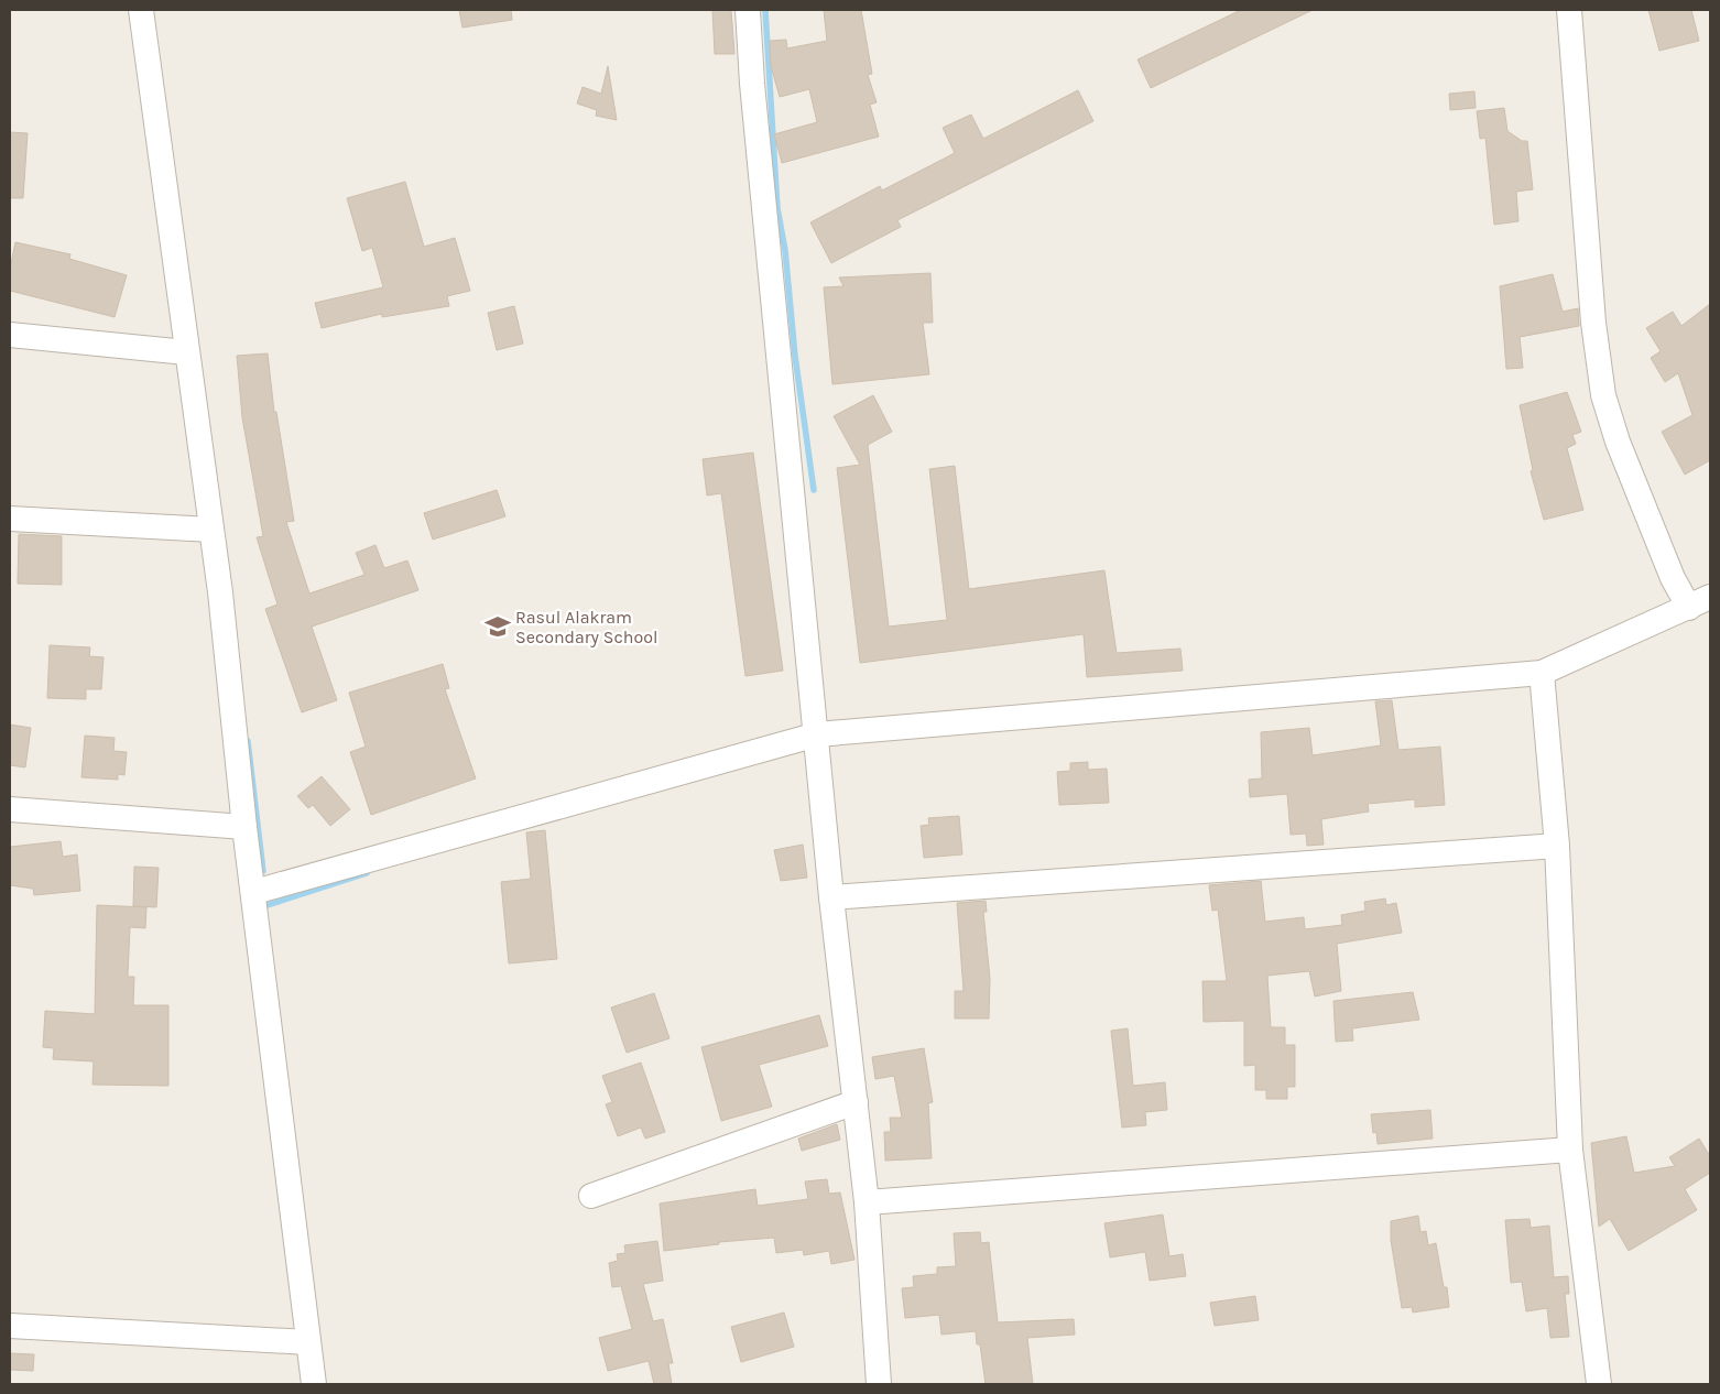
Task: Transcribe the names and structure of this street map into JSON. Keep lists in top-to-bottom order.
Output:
{
  "places": {
    "school or university": ["Rasul Alakram Secondary School"]
  }
}
